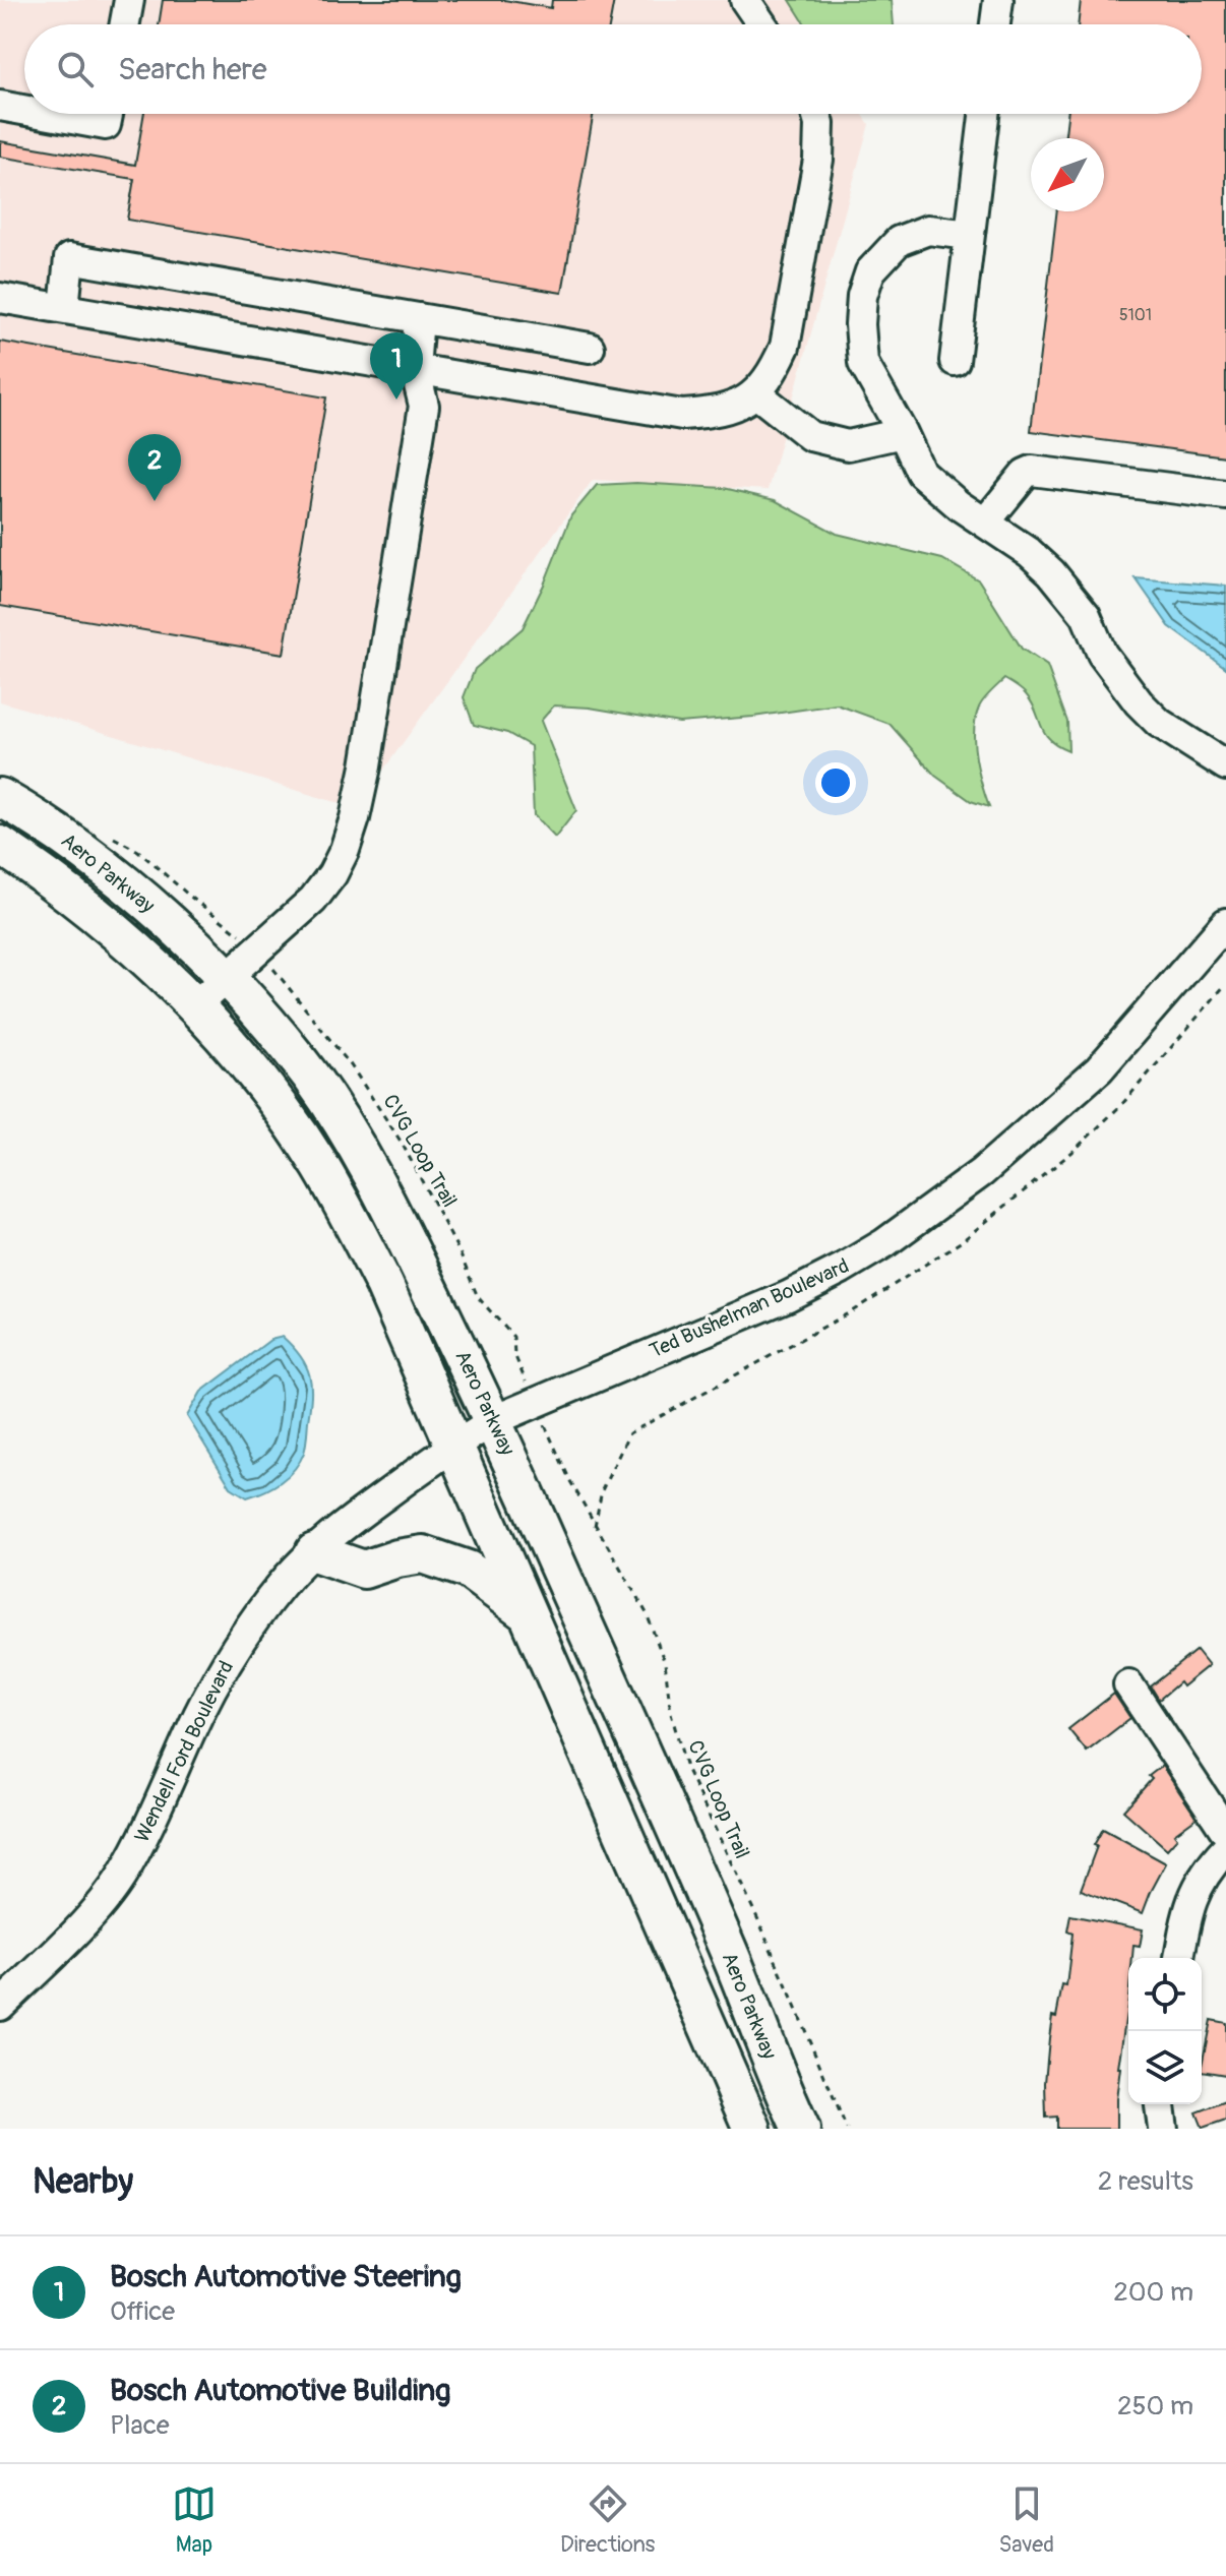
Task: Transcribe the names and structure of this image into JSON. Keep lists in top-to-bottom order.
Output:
{
  "streets": {
    "main road": ["Aero Parkway"],
    "street": ["Ted Bushelman Boulevard", "Wendell Ford Boulevard"],
    "path": ["CVG Loop Trail"]
  },
  "crossings": [
    ["Aero Parkway", "Ted Bushelman Boulevard"],
    ["Aero Parkway", "Wendell Ford Boulevard"],
    ["Ted Bushelman Boulevard", "Wendell Ford Boulevard"]
  ],
  "house_numbers": ["5101"],
  "north": "bottom left",
  "page": {
    "search": "Search here",
    "pins": ["1", "2"],
    "heading": ["Nearby", "2 results"],
    "list": [
      {
        "mark": "1",
        "name": "Bosch Automotive Steering",
        "note": "Office",
        "value": "200 m"
      },
      {
        "mark": "2",
        "name": "Bosch Automotive Building",
        "note": "Place",
        "value": "250 m"
      }
    ],
    "nav": ["Map", "Directions", "Saved"]
  }
}
